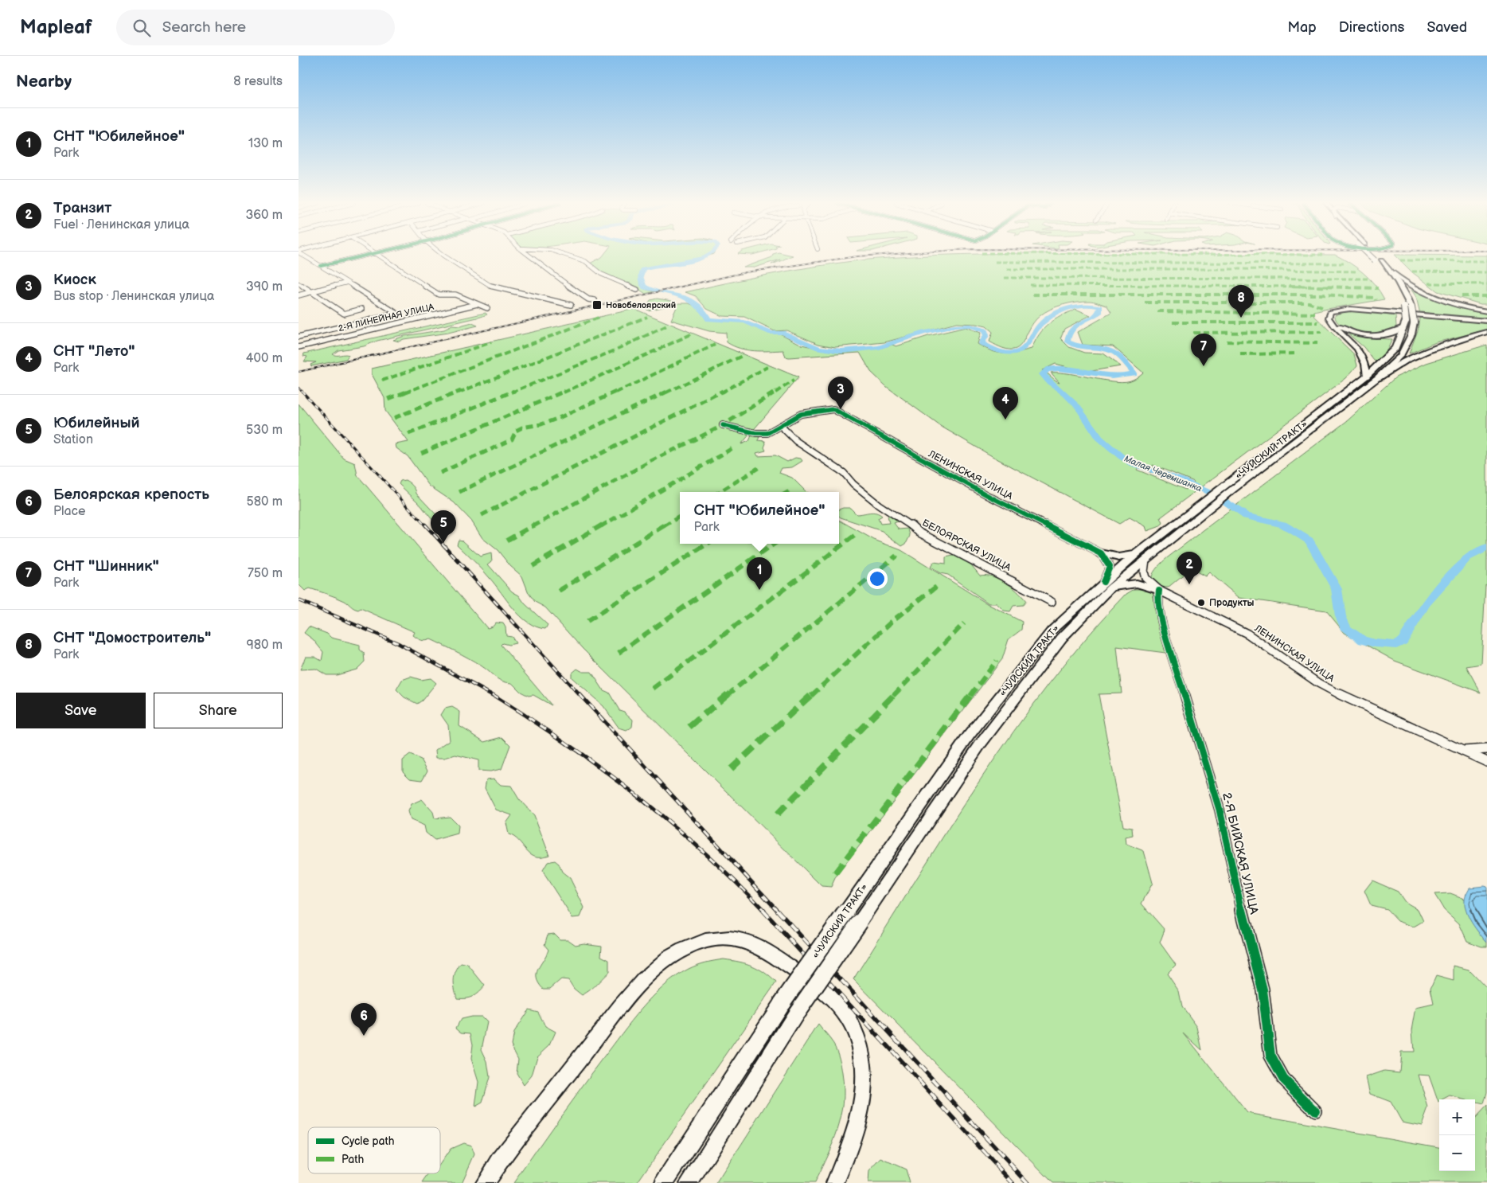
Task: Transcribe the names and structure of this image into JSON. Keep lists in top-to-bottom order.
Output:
{
  "streets": {
    "highway": ["«ЧУЙСКИЙ ТРАКТ»"],
    "street": [
      "2-Я ЛИНЕЙНАЯ УЛИЦА",
      "ЛЕНИНСКАЯ УЛИЦА",
      "БЕЛОЯРСКАЯ УЛИЦА",
      "2-Я БИЙСКАЯ УЛИЦА"
    ]
  },
  "crossings": [
    ["«ЧУЙСКИЙ ТРАКТ»", "ЛЕНИНСКАЯ УЛИЦА"],
    ["ЛЕНИНСКАЯ УЛИЦА", "БЕЛОЯРСКАЯ УЛИЦА"],
    ["ЛЕНИНСКАЯ УЛИЦА", "2-Я БИЙСКАЯ УЛИЦА"]
  ],
  "water": ["Малая Черемшанка"],
  "places": {
    "transit": ["Новобелоярский"],
    "other": ["Продукты"]
  },
  "legend": ["Cycle path", "Path"],
  "page": {
    "header": "Mapleaf",
    "search": "Search here",
    "nav": ["Map", "Directions", "Saved"],
    "heading": ["Nearby", "8 results"],
    "list": [
      {
        "mark": "1",
        "name": "СНТ \"Юбилейное\"",
        "note": "Park",
        "value": "130 m"
      },
      {
        "mark": "2",
        "name": "Транзит",
        "note": "Fuel · Ленинская улица",
        "value": "360 m"
      },
      {
        "mark": "3",
        "name": "Киоск",
        "note": "Bus stop · Ленинская улица",
        "value": "390 m"
      },
      {
        "mark": "4",
        "name": "СНТ \"Лето\"",
        "note": "Park",
        "value": "400 m"
      },
      {
        "mark": "5",
        "name": "Юбилейный",
        "note": "Station",
        "value": "530 m"
      },
      {
        "mark": "6",
        "name": "Белоярская крепость",
        "note": "Place",
        "value": "580 m"
      },
      {
        "mark": "7",
        "name": "СНТ \"Шинник\"",
        "note": "Park",
        "value": "750 m"
      },
      {
        "mark": "8",
        "name": "СНТ \"Домостроитель\"",
        "note": "Park",
        "value": "980 m"
      }
    ],
    "pins": [
      "8",
      "7",
      "3",
      "4",
      "5",
      "2",
      "1",
      "6"
    ],
    "popup": ["СНТ \"Юбилейное\"", "Park"],
    "buttons": ["Save", "Share"],
    "map_buttons": ["+", "−"]
  }
}
